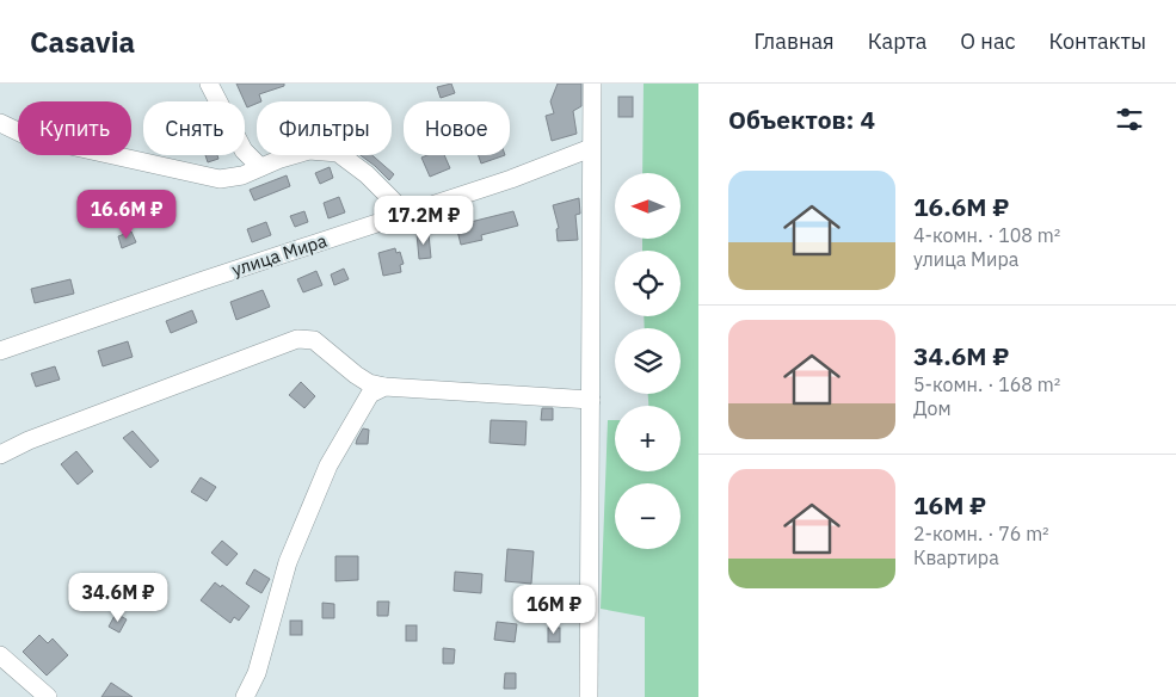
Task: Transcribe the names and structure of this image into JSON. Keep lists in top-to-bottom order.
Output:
{
  "streets": {
    "street": ["улица Мира"]
  },
  "north": "left",
  "page": {
    "header": "Casavia",
    "nav": [
      "Главная",
      "Карта",
      "О нас",
      "Контакты"
    ],
    "heading": "Объектов: 4",
    "chip": [
      "Купить",
      "Снять",
      "Фильтры",
      "Новое"
    ],
    "list": [
      {
        "name": "16.6M ₽",
        "note": "4-комн. · 108 m² · улица Мира"
      },
      {
        "name": "34.6M ₽",
        "note": "5-комн. · 168 m² · Дом"
      },
      {
        "name": "16M ₽",
        "note": "2-комн. · 76 m² · Квартира"
      }
    ],
    "map_buttons": ["+", "−"],
    "price": [
      "16.6M ₽",
      "17.2M ₽",
      "34.6M ₽",
      "16M ₽"
    ]
  }
}
